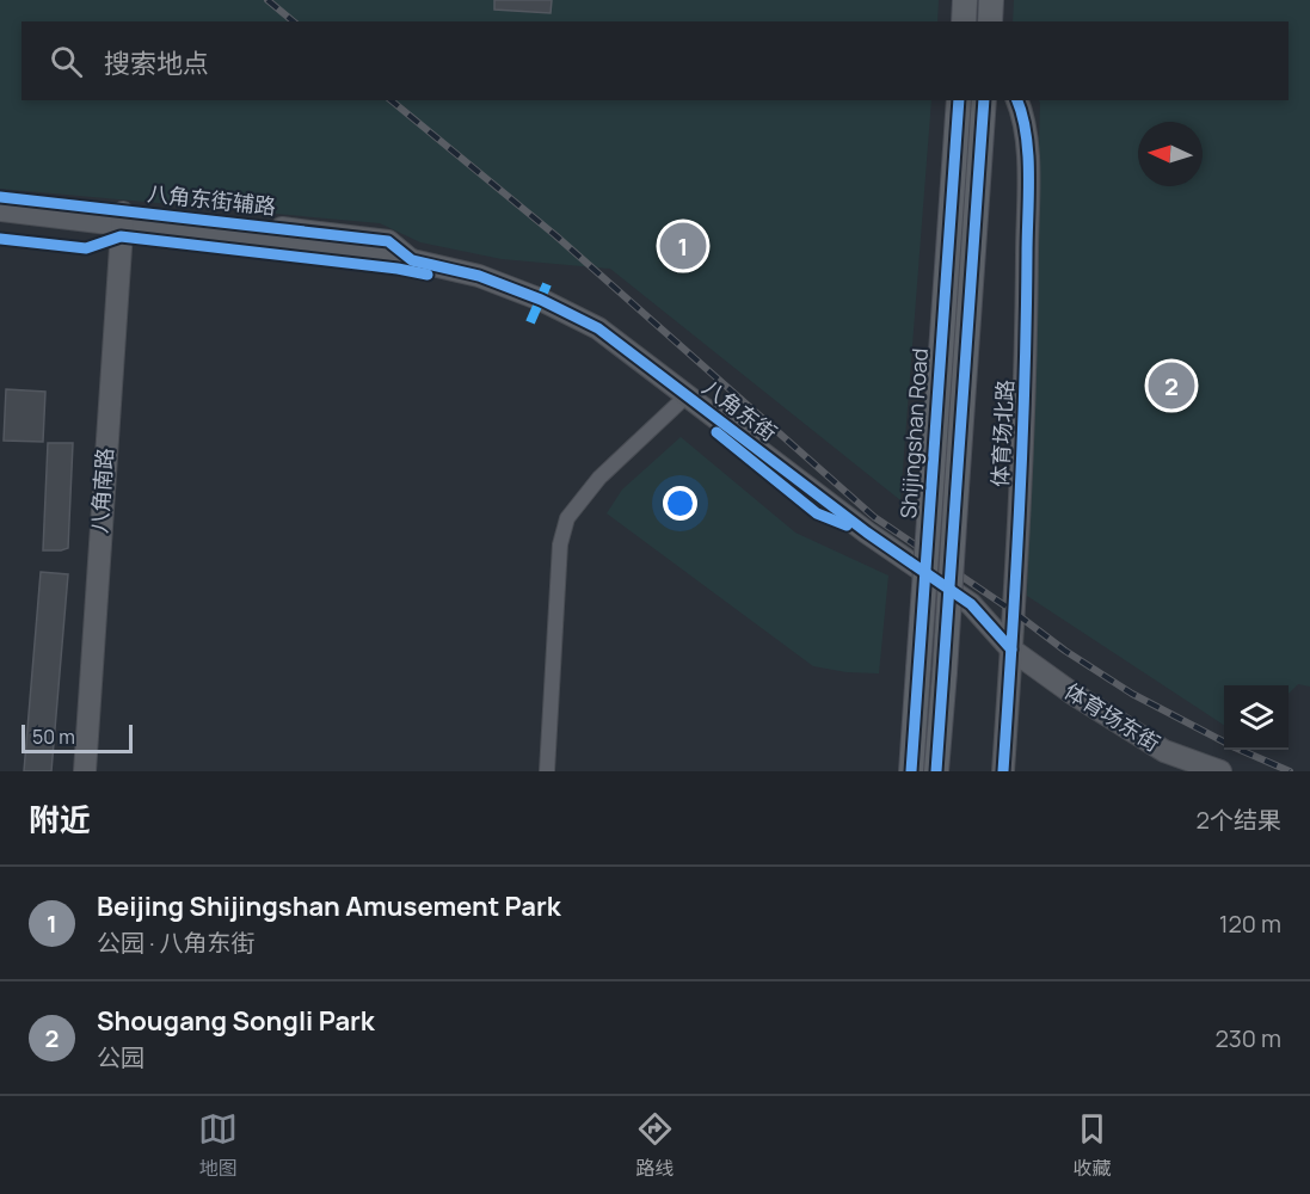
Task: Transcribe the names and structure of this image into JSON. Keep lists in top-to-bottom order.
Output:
{
  "streets": {
    "main road": ["Shijingshan Road"],
    "street": [
      "八角东街辅路",
      "八角东街",
      "体育场北路",
      "八角南路",
      "体育场东街"
    ]
  },
  "crossings": [
    ["八角东街辅路", "八角东街"],
    ["八角东街辅路", "八角南路"],
    ["八角东街", "体育场北路"],
    ["八角东街", "八角南路"],
    ["八角东街", "体育场东街"],
    ["体育场北路", "体育场东街"]
  ],
  "scale_bar": "50 m",
  "north": "left",
  "page": {
    "search": "搜索地点",
    "pins": ["1", "2"],
    "scale": "50 m",
    "heading": ["附近", "2个结果"],
    "list": [
      {
        "mark": "1",
        "name": "Beijing Shijingshan Amusement Park",
        "note": "公园 · 八角东街",
        "value": "120 m"
      },
      {
        "mark": "2",
        "name": "Shougang Songli Park",
        "note": "公园",
        "value": "230 m"
      }
    ],
    "nav": ["地图", "路线", "收藏"]
  }
}
